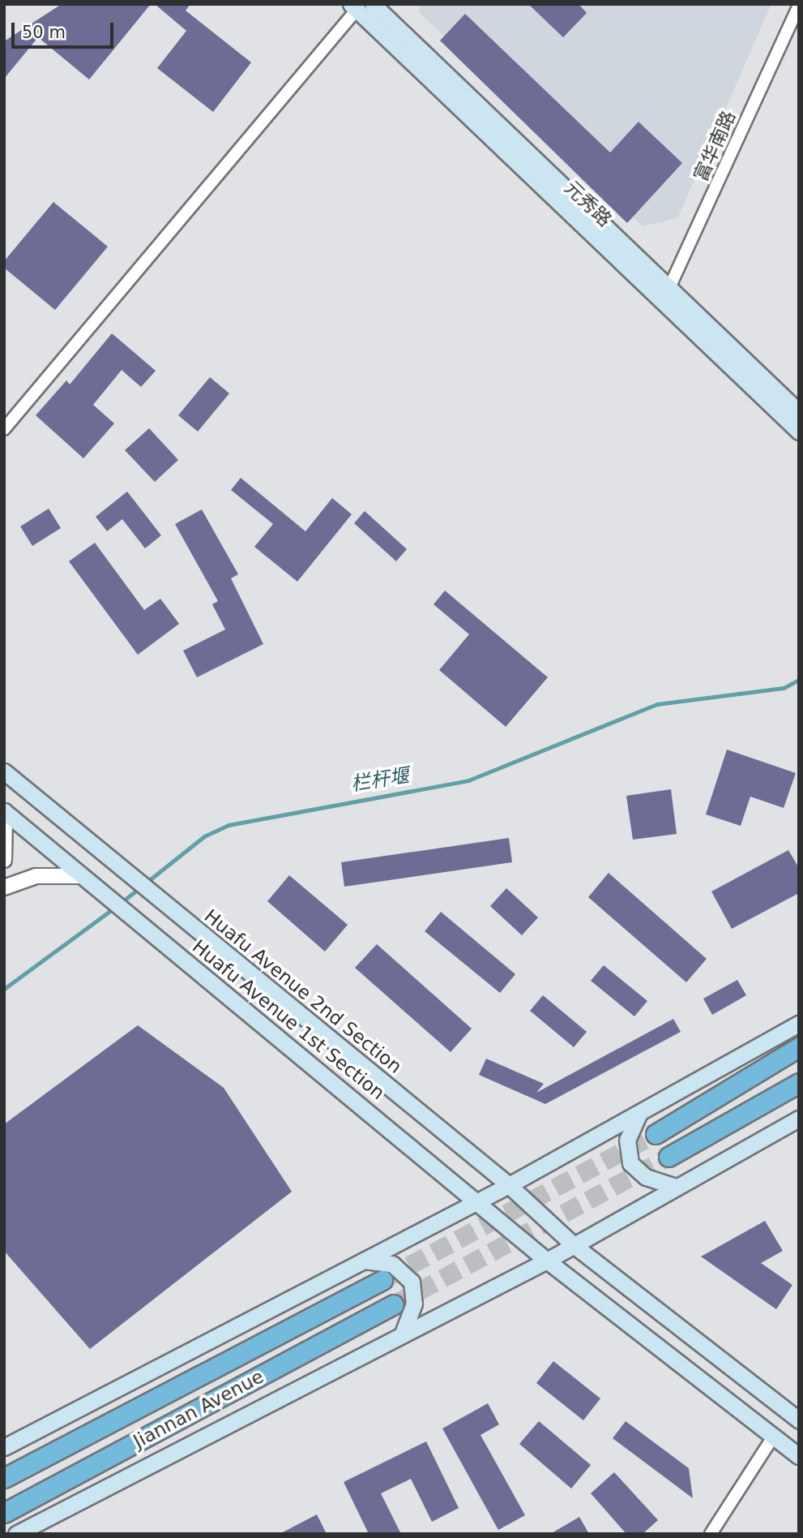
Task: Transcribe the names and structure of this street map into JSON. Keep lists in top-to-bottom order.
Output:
{
  "streets": {
    "highway": ["Jiannan Avenue"],
    "main road": ["元秀路", "Huafu Avenue 2nd Section", "Huafu Avenue 1st Section"],
    "street": ["富华南路"]
  },
  "crossings": [
    ["富华南路", "元秀路"]
  ],
  "water": ["栏杆堰"],
  "scale_bar": "50 m"
}
